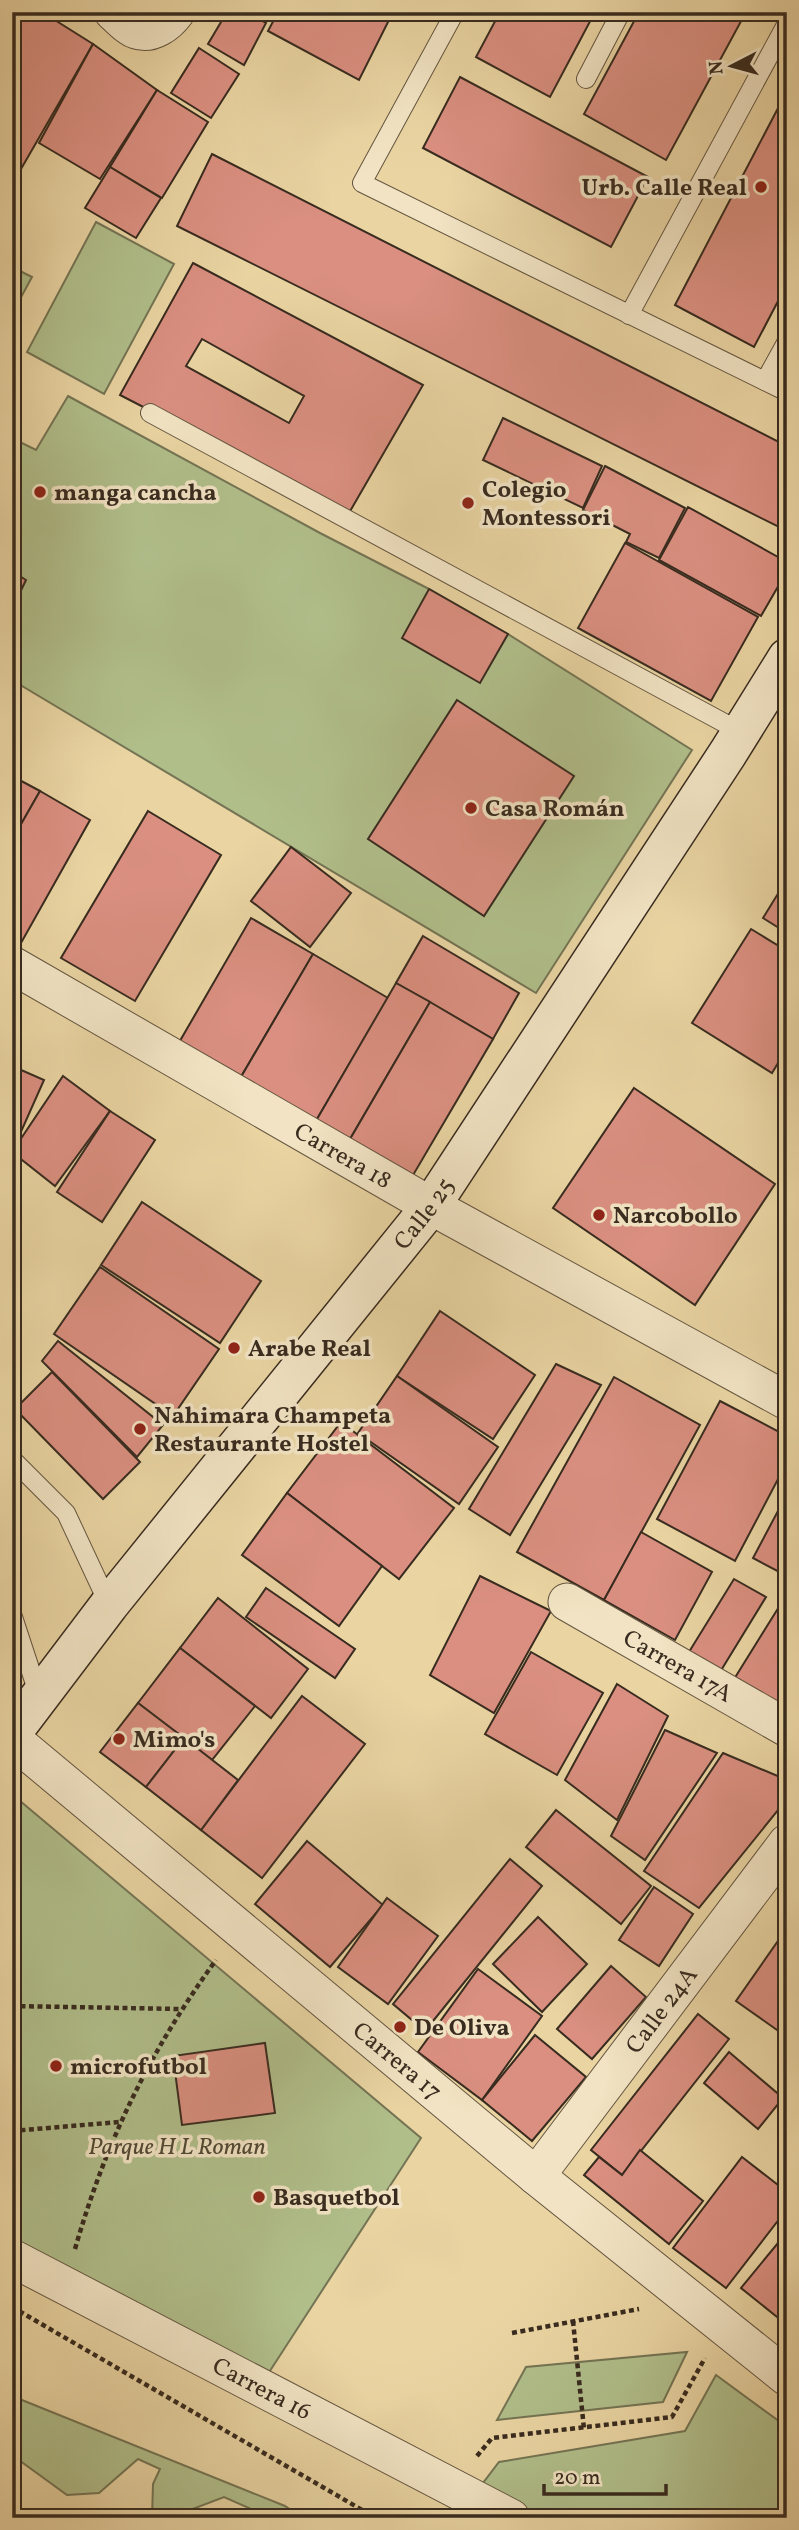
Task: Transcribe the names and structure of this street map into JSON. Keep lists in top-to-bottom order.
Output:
{
  "streets": {
    "main road": ["Calle 25"],
    "street": [
      "Carrera 18",
      "Carrera 17A",
      "Calle 24A",
      "Carrera 17",
      "Carrera 16"
    ]
  },
  "crossings": [
    ["Carrera 18", "Calle 25"],
    ["Calle 24A", "Carrera 17"]
  ],
  "parks": ["Parque H L Roman"],
  "places": [
    "Urb. Calle Real",
    "manga cancha",
    "Colegio Montessori",
    "Casa Román",
    "Narcobollo",
    "Arabe Real",
    "Nahimara Champeta Restaurante Hostel",
    "Mimo's",
    "De Oliva",
    "microfutbol",
    "Basquetbol"
  ],
  "scale_bar": "20 m",
  "north": "left"
}
